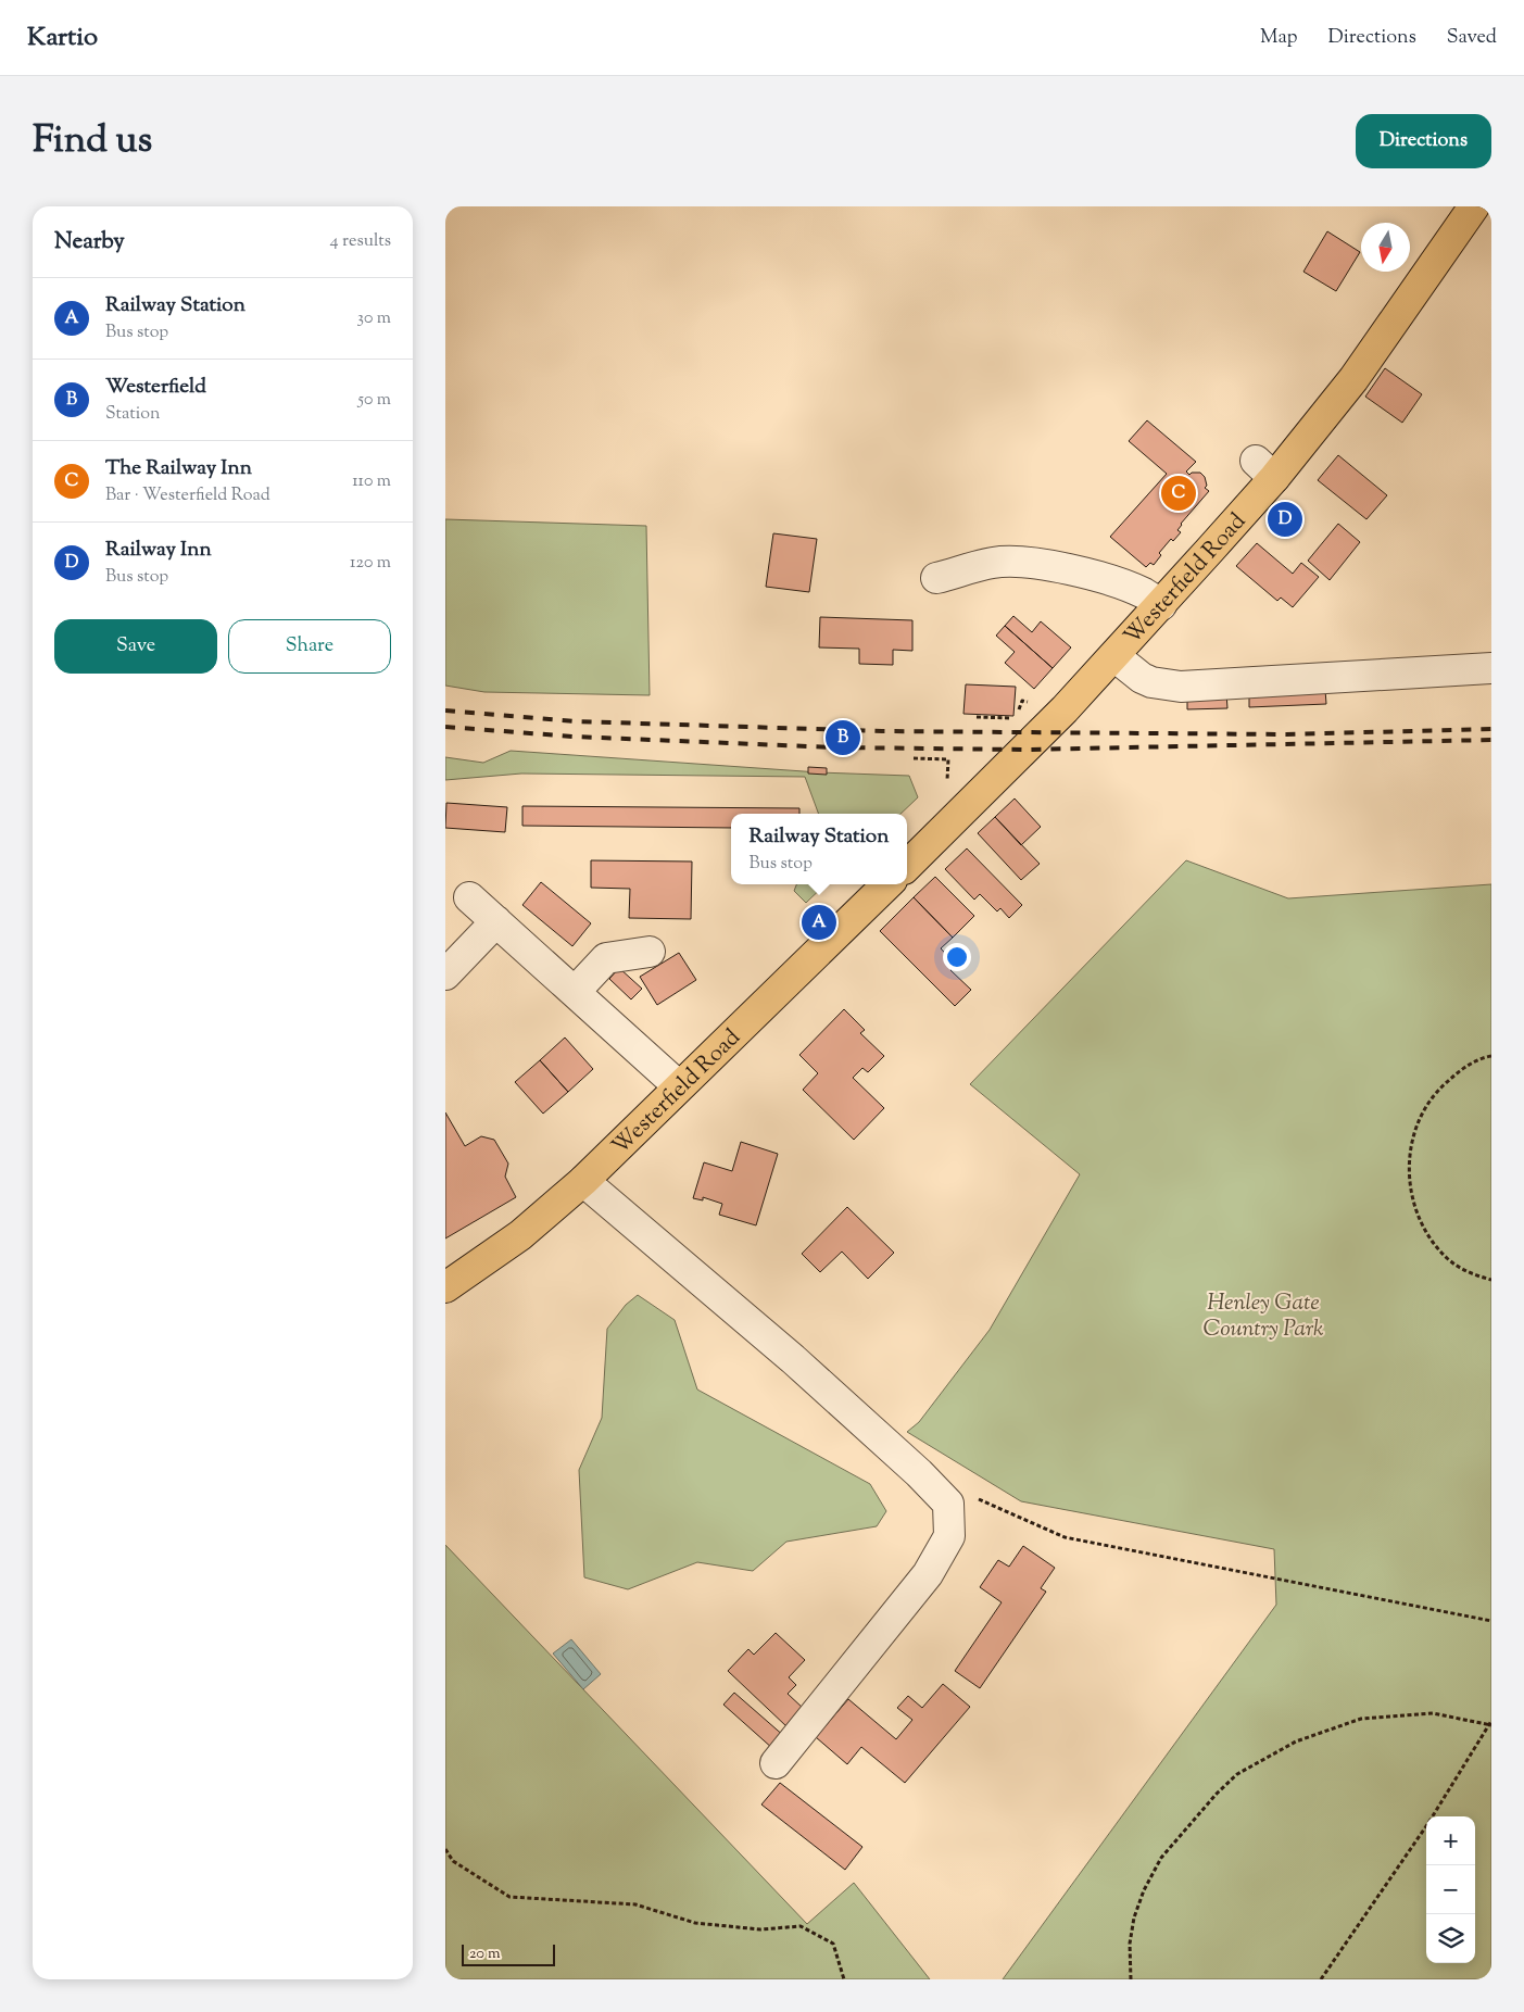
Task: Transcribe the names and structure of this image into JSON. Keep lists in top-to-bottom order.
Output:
{
  "streets": {
    "main road": ["Westerfield Road"]
  },
  "parks": ["Henley Gate Country Park"],
  "scale_bar": "20 m",
  "north": "bottom",
  "page": {
    "header": "Kartio",
    "nav": ["Map", "Directions", "Saved"],
    "title": "Find us",
    "buttons": [
      "Directions",
      ["Save", "Share"]
    ],
    "heading": ["Nearby", "4 results"],
    "list": [
      {
        "mark": "A",
        "name": "Railway Station",
        "note": "Bus stop",
        "value": "30 m"
      },
      {
        "mark": "B",
        "name": "Westerfield",
        "note": "Station",
        "value": "50 m"
      },
      {
        "mark": "C",
        "name": "The Railway Inn",
        "note": "Bar · Westerfield Road",
        "value": "110 m"
      },
      {
        "mark": "D",
        "name": "Railway Inn",
        "note": "Bus stop",
        "value": "120 m"
      }
    ],
    "pins": [
      "C",
      "D",
      "B",
      "A"
    ],
    "popup": ["Railway Station", "Bus stop"],
    "map_buttons": ["+", "−"],
    "scale": "20 m"
  }
}
